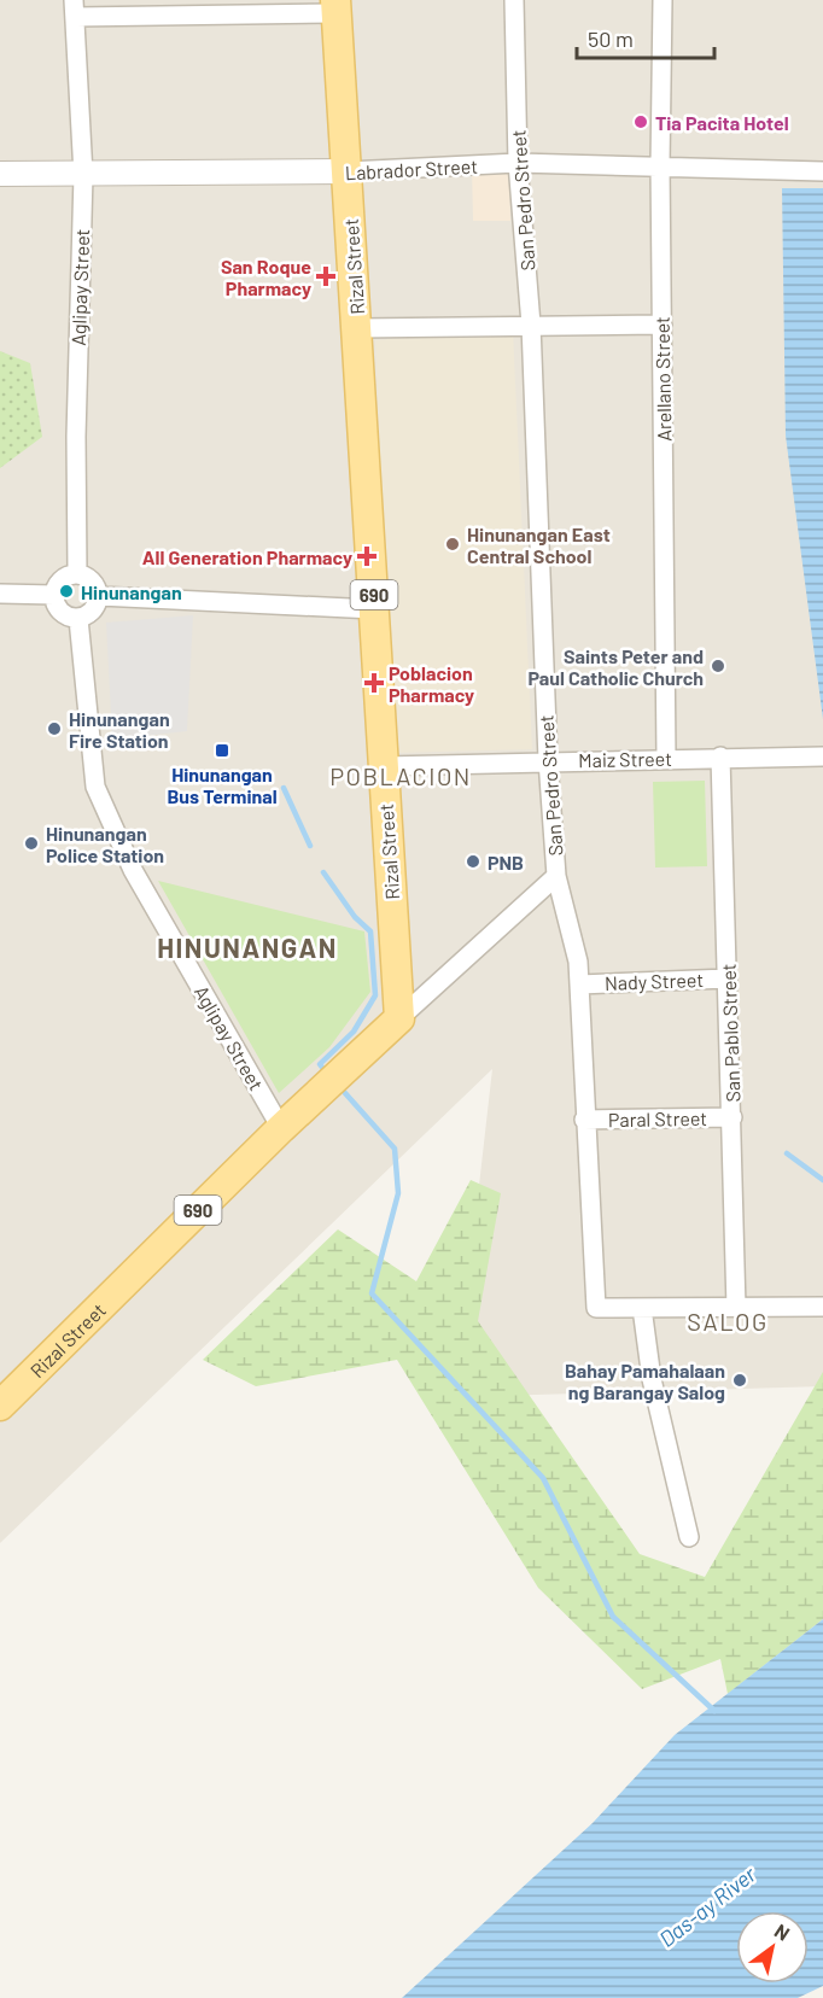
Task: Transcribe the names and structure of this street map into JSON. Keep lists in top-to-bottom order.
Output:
{
  "streets": {
    "main road": ["Rizal Street", "690"],
    "street": [
      "Labrador Street",
      "San Pedro Street",
      "Aglipay Street",
      "Arellano Street",
      "Maiz Street",
      "Nady Street",
      "San Pablo Street",
      "Paral Street"
    ]
  },
  "crossings": [
    ["Labrador Street", "San Pedro Street"],
    ["Labrador Street", "Rizal Street"],
    ["Labrador Street", "Aglipay Street"],
    ["Labrador Street", "Arellano Street"],
    ["San Pedro Street", "Maiz Street"],
    ["San Pedro Street", "Nady Street"],
    ["San Pedro Street", "Paral Street"],
    ["Rizal Street", "Aglipay Street"],
    ["Rizal Street", "Maiz Street"],
    ["Arellano Street", "Maiz Street"],
    ["Maiz Street", "San Pablo Street"],
    ["Nady Street", "San Pablo Street"],
    ["San Pablo Street", "Paral Street"]
  ],
  "districts": ["POBLACION", "HINUNANGAN", "SALOG"],
  "water": ["Das-ay River"],
  "places": {
    "other": [
      "Tia Pacita Hotel",
      "Hinunangan East Central School",
      "Hinunangan",
      "Saints Peter and Paul Catholic Church",
      "Hinunangan Fire Station",
      "Hinunangan Police Station",
      "PNB",
      "Bahay Pamahalaan ng Barangay Salog"
    ],
    "health": ["San Roque Pharmacy", "All Generation Pharmacy", "Poblacion Pharmacy"],
    "transit": ["Hinunangan Bus Terminal"]
  },
  "scale_bar": "50 m",
  "north": "top right"
}
